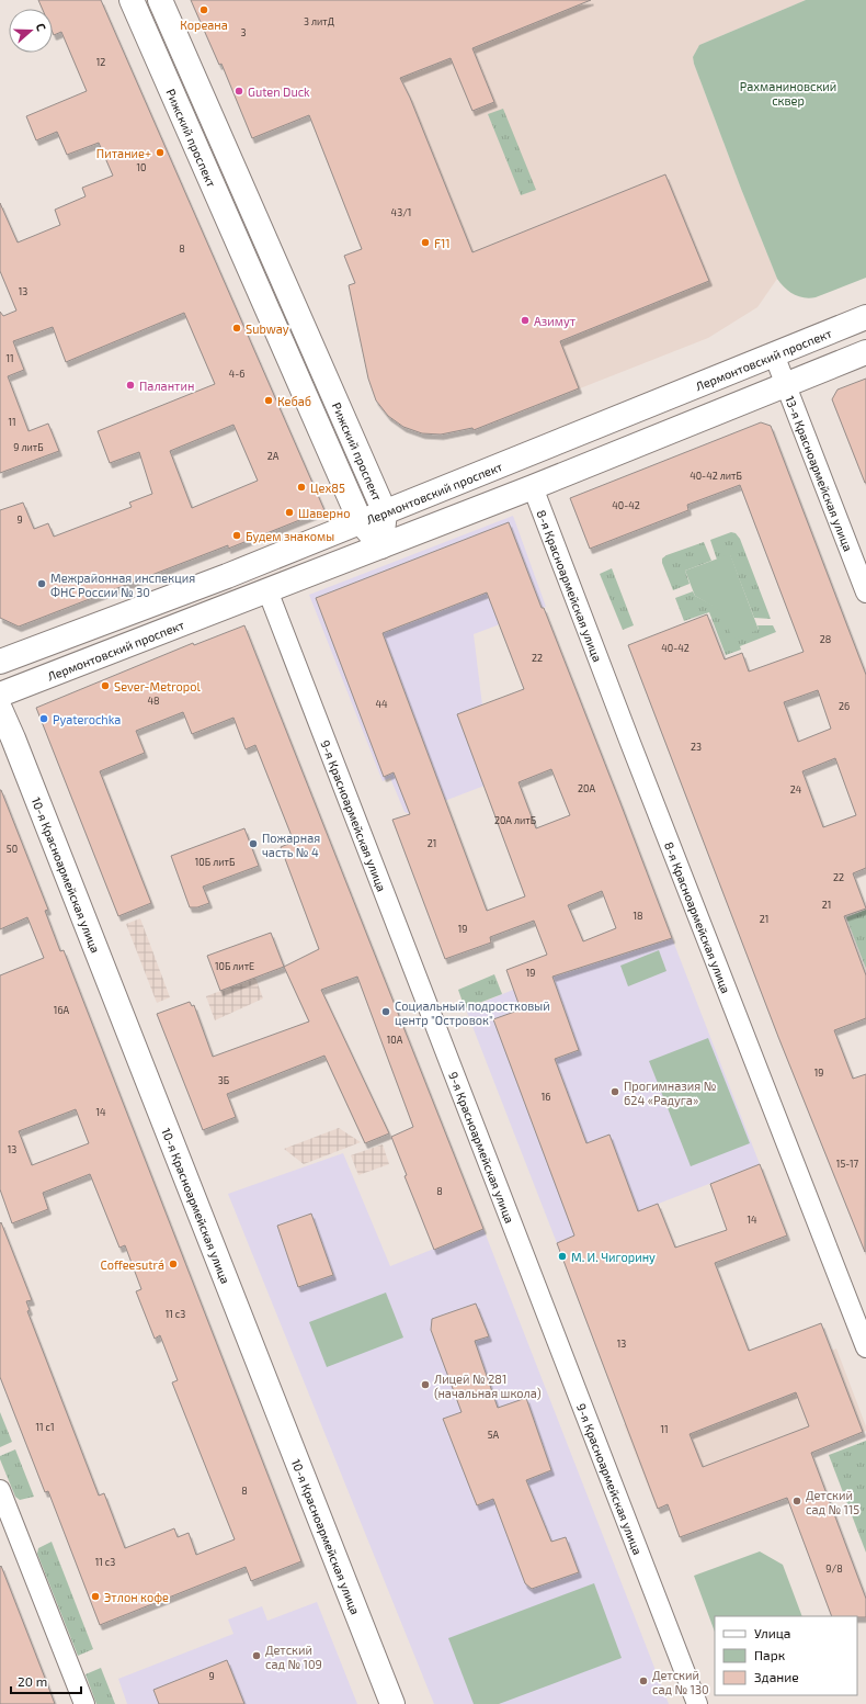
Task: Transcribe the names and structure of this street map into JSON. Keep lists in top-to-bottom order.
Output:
{
  "streets": {
    "main road": ["Рижский проспект", "Лермонтовский проспект", "10-я Красноармейская улица"],
    "street": ["13-я Красноармейская улица", "8-я Красноармейская улица", "9-я Красноармейская улица"]
  },
  "crossings": [
    ["Рижский проспект", "Лермонтовский проспект"],
    ["Лермонтовский проспект", "13-я Красноармейская улица"],
    ["Лермонтовский проспект", "8-я Красноармейская улица"],
    ["Лермонтовский проспект", "9-я Красноармейская улица"]
  ],
  "parks": ["Рахманиновский сквер"],
  "places": [
    "Кореана",
    "Guten Duck",
    "Питание+",
    "F11",
    "Азимут",
    "Subway",
    "Палантин",
    "Кебаб",
    "Цех85",
    "Шаверно",
    "Будем знакомы",
    "Межрайонная инспекция ФНС России № 30",
    "Sever-Metropol",
    "Pyaterochka",
    "Пожарная часть № 4",
    "Социальный подростковый центр \"Островок\"",
    "Прогимназия № 624 «Радуга»",
    "М. И. Чигорину",
    "Coffeesutrá",
    "Лицей № 281 (начальная школа)",
    "Детский сад № 115",
    "Этлон кофе",
    "Детский сад № 109",
    "Детский сад № 130"
  ],
  "house_numbers": [
    "3 литД",
    "3",
    "12",
    "10",
    "43/1",
    "8",
    "13",
    "11",
    "4-6",
    "11",
    "9 литБ",
    "2А",
    "40-42 литБ",
    "40-42",
    "9",
    "28",
    "40-42",
    "22",
    "48",
    "44",
    "26",
    "23",
    "20А",
    "24",
    "20А литБ",
    "21",
    "50",
    "10Б литБ",
    "22",
    "21",
    "18",
    "21",
    "19",
    "10Б литЕ",
    "19",
    "16А",
    "10А",
    "19",
    "3Б",
    "16",
    "14",
    "13",
    "15-17",
    "8",
    "14",
    "11 с3",
    "13",
    "11 с1",
    "11",
    "5А",
    "8",
    "11 с3",
    "9/8",
    "9"
  ],
  "legend": ["Улица", "Парк", "Здание"],
  "scale_bar": "20 m",
  "north": "right"
}
